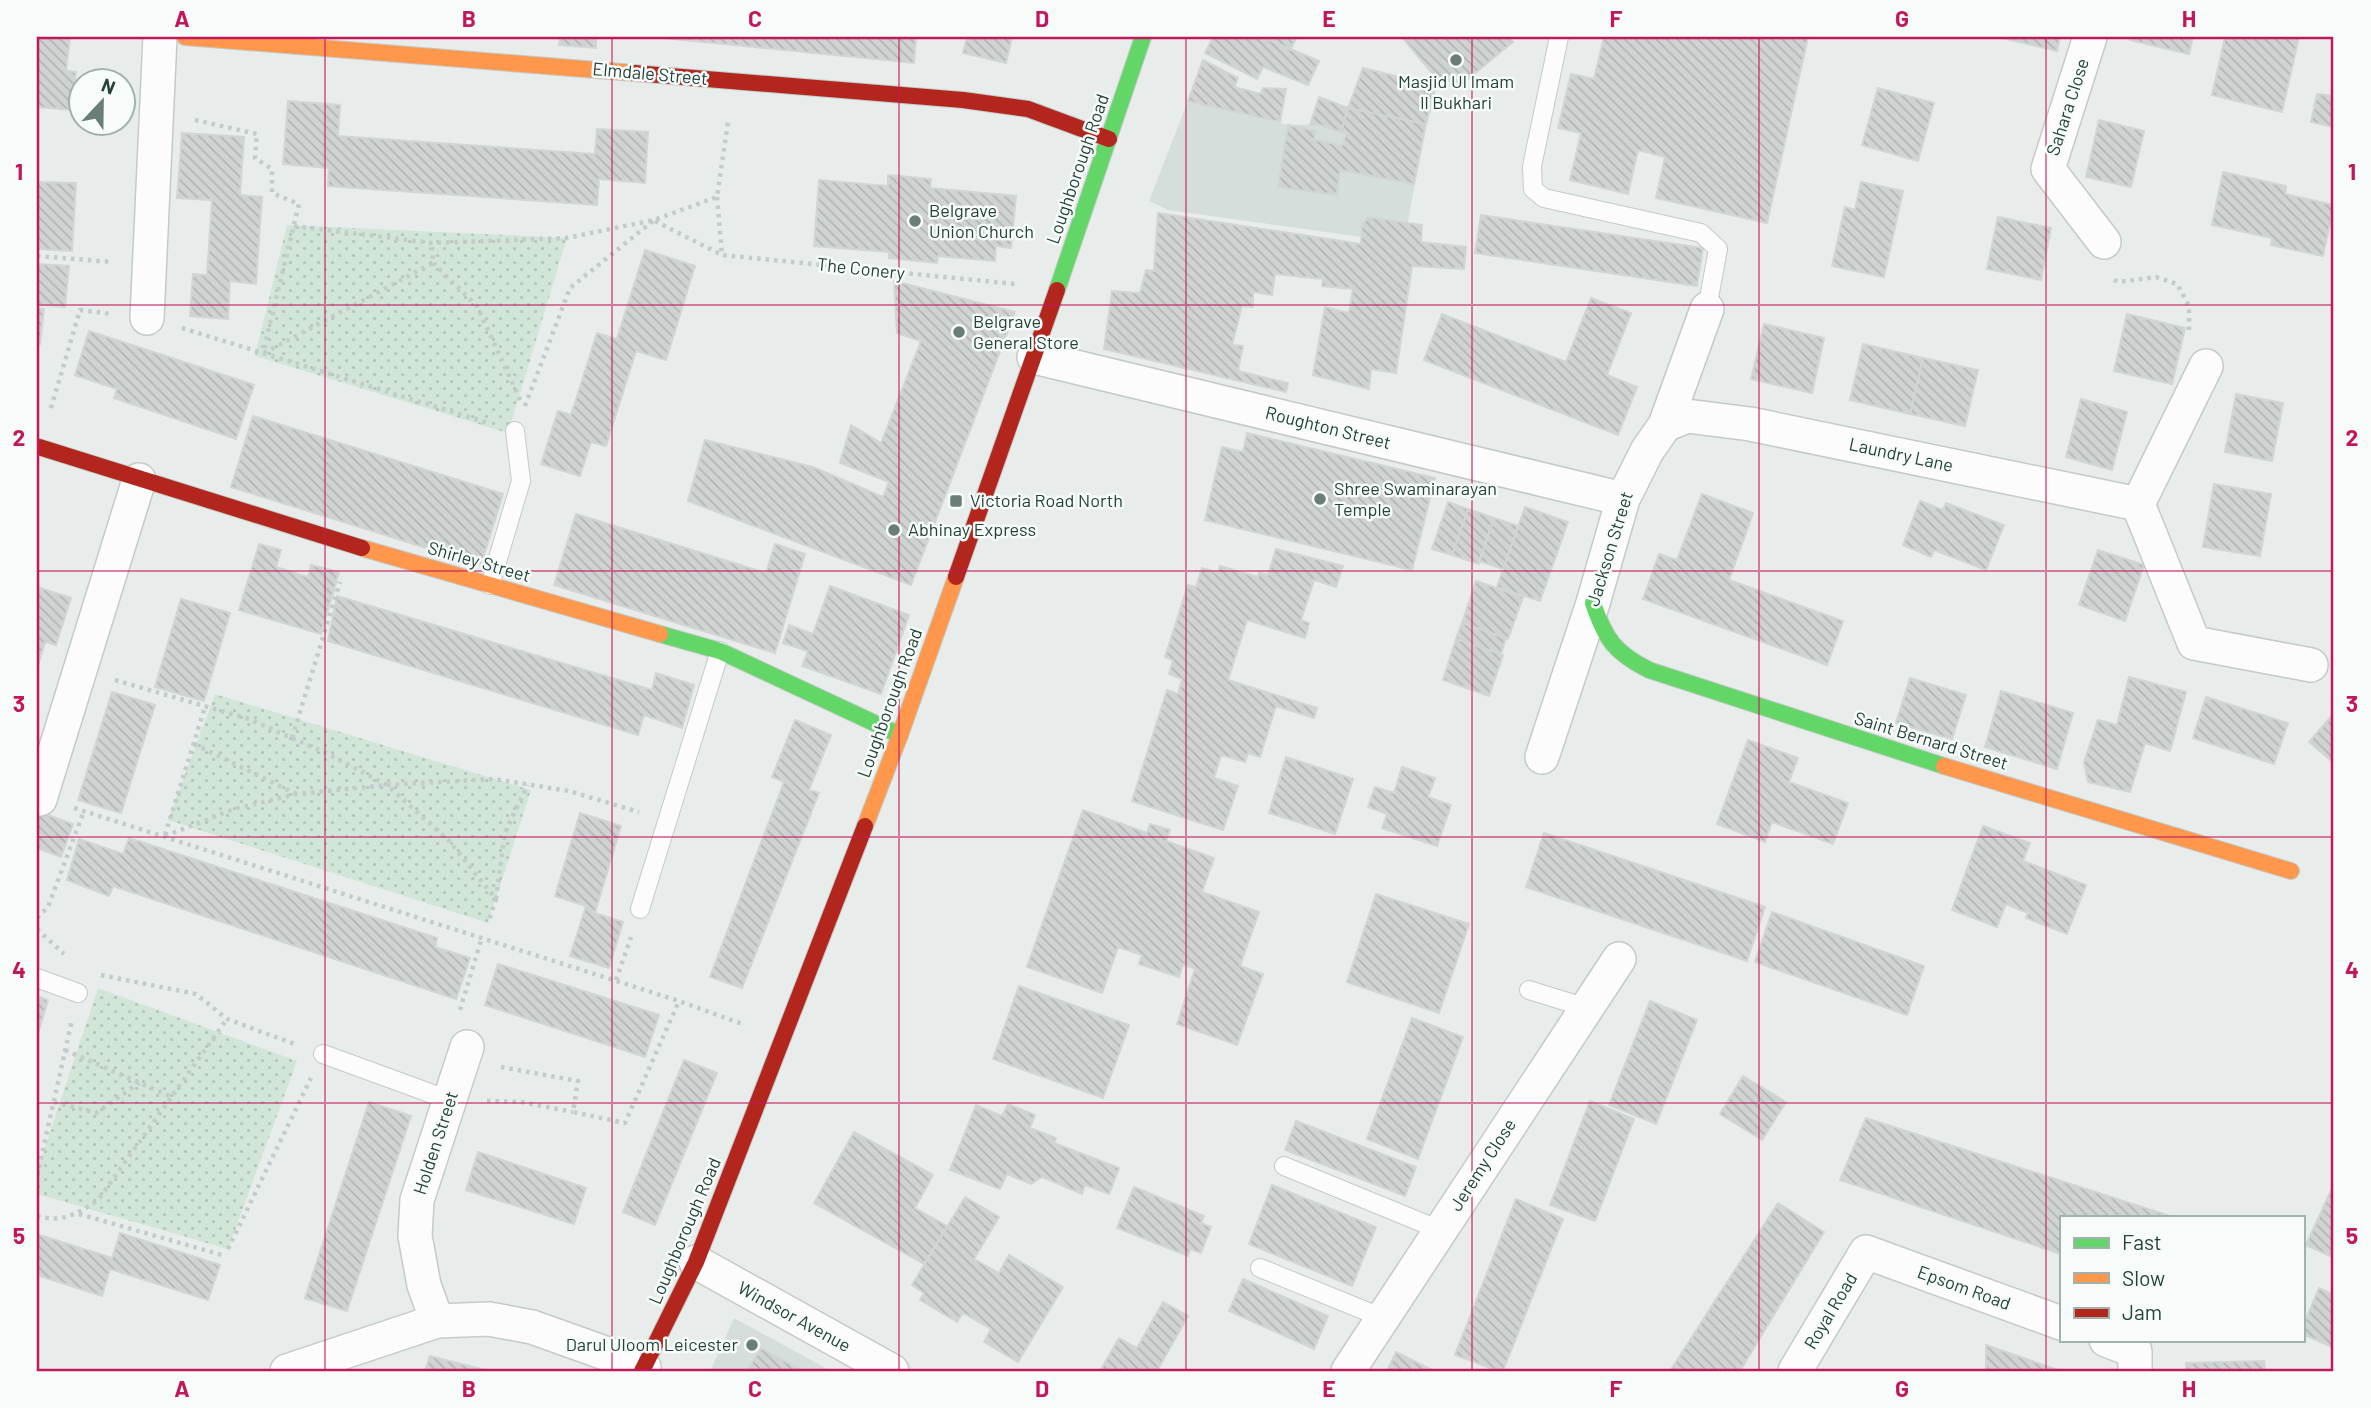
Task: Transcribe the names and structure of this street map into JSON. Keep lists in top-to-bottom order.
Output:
{
  "streets": {
    "street": [
      "Elmdale Street",
      "Sahara Close",
      "Loughborough Road",
      "Roughton Street",
      "Laundry Lane",
      "Jackson Street",
      "Shirley Street",
      "Saint Bernard Street",
      "Holden Street",
      "Jeremy Close",
      "Epsom Road",
      "Royal Road",
      "Windsor Avenue"
    ],
    "path": ["The Conery"]
  },
  "crossings": [
    ["Elmdale Street", "Loughborough Road"],
    ["Loughborough Road", "The Conery"],
    ["Loughborough Road", "Roughton Street"],
    ["Loughborough Road", "Shirley Street"],
    ["Loughborough Road", "Windsor Avenue"],
    ["Roughton Street", "Jackson Street"],
    ["Laundry Lane", "Jackson Street"],
    ["Jackson Street", "Saint Bernard Street"],
    ["Epsom Road", "Royal Road"]
  ],
  "places": {
    "other": [
      "Masjid Ul Imam Il Bukhari",
      "Belgrave Union Church",
      "Belgrave General Store",
      "Shree Swaminarayan Temple",
      "Abhinay Express",
      "Darul Uloom Leicester"
    ],
    "transit": ["Victoria Road North"]
  },
  "legend": ["Fast", "Slow", "Jam"],
  "north": "top",
  "grid": {
    "columns": [
      "A",
      "B",
      "C",
      "D",
      "E",
      "F",
      "G",
      "H"
    ],
    "rows": [
      "1",
      "2",
      "3",
      "4",
      "5"
    ]
  }
}
